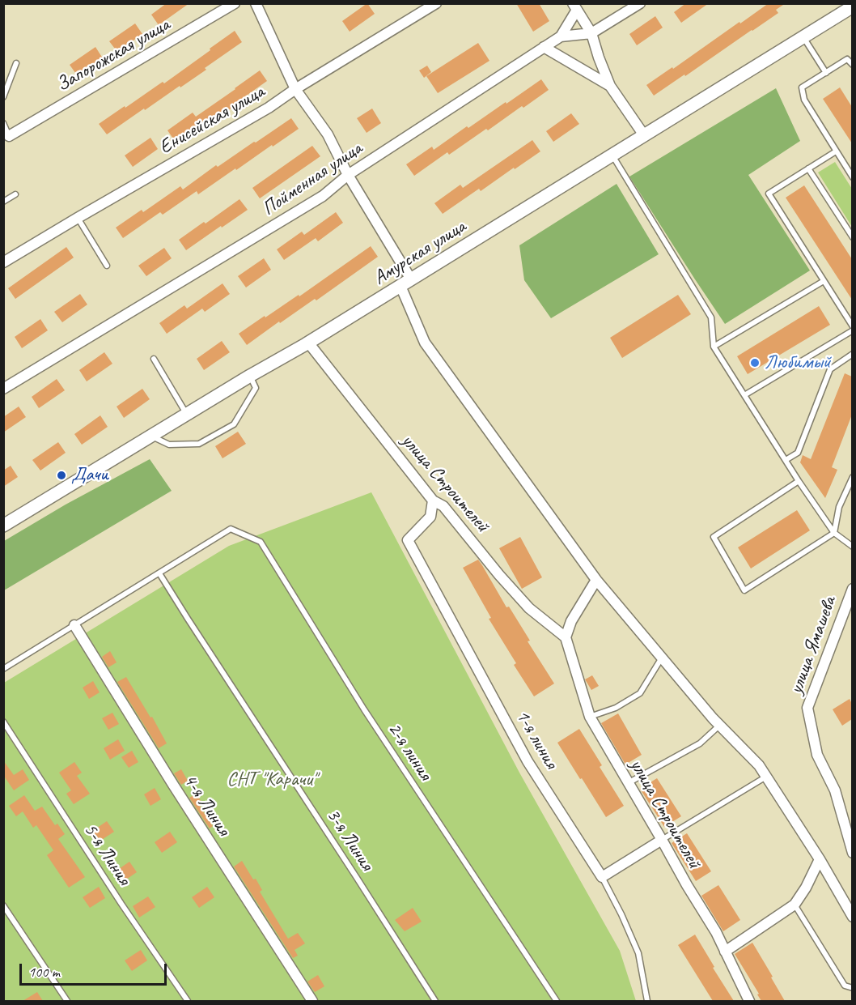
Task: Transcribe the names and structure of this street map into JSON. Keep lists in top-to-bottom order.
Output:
{
  "streets": {
    "street": [
      "Запорожская улица",
      "Енисейская улица",
      "Пойменная улица",
      "Амурская улица",
      "улица Строителей",
      "улица Ямашева",
      "1-я линия",
      "4-я Линия"
    ],
    "lane": ["2-я линия", "3-я Линия", "5-я Линия"]
  },
  "crossings": [
    ["Амурская улица", "улица Строителей"],
    ["улица Строителей", "1-я линия"],
    ["2-я линия", "3-я Линия"]
  ],
  "parks": ["СНТ \"Карачи\""],
  "places": ["Любимый", "Дачи"],
  "scale_bar": "100 m"
}
